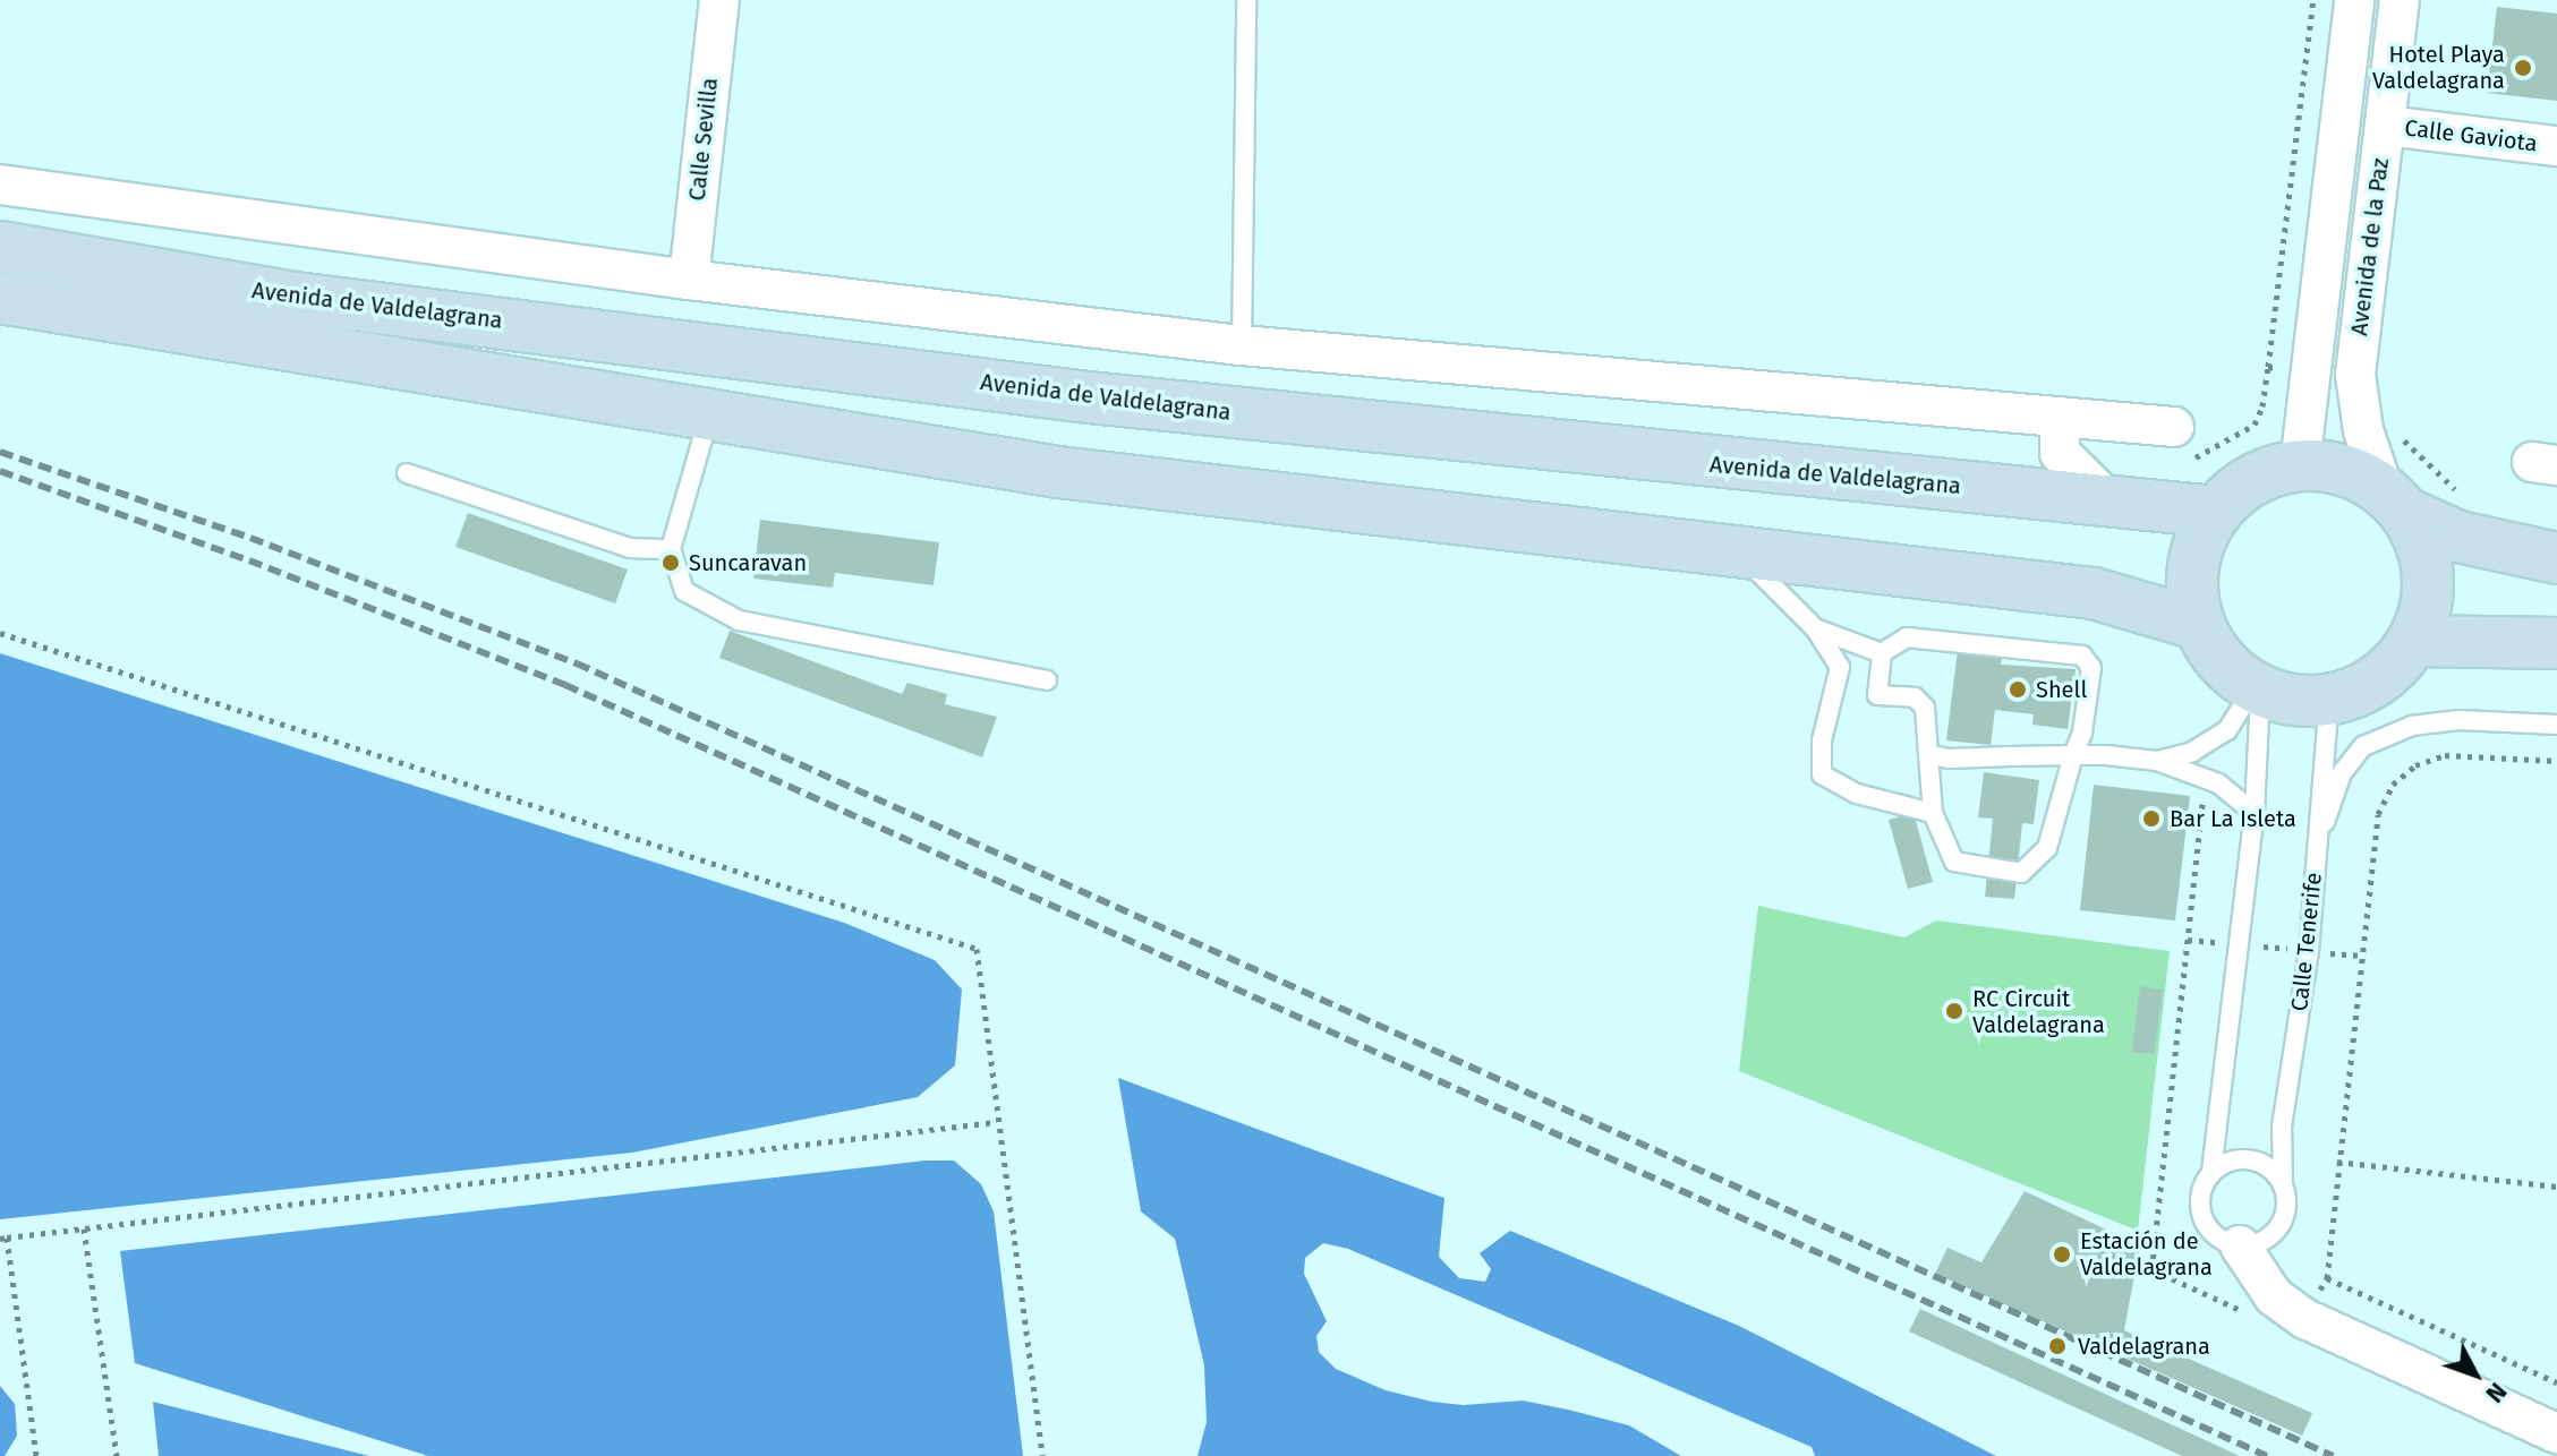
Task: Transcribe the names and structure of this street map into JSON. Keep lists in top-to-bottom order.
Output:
{
  "streets": {
    "main road": ["Avenida de Valdelagrana"],
    "street": ["Calle Gaviota", "Calle Sevilla", "Avenida de la Paz"],
    "lane": ["Calle Tenerife"]
  },
  "crossings": [
    ["Calle Gaviota", "Avenida de la Paz"],
    ["Avenida de la Paz", "Avenida de Valdelagrana"],
    ["Avenida de la Paz", "Calle Tenerife"],
    ["Avenida de Valdelagrana", "Calle Tenerife"]
  ],
  "places": [
    "Hotel Playa Valdelagrana",
    "Suncaravan",
    "Shell",
    "Bar La Isleta",
    "RC Circuit Valdelagrana",
    "Estación de Valdelagrana",
    "Valdelagrana"
  ],
  "north": "bottom right"
}
